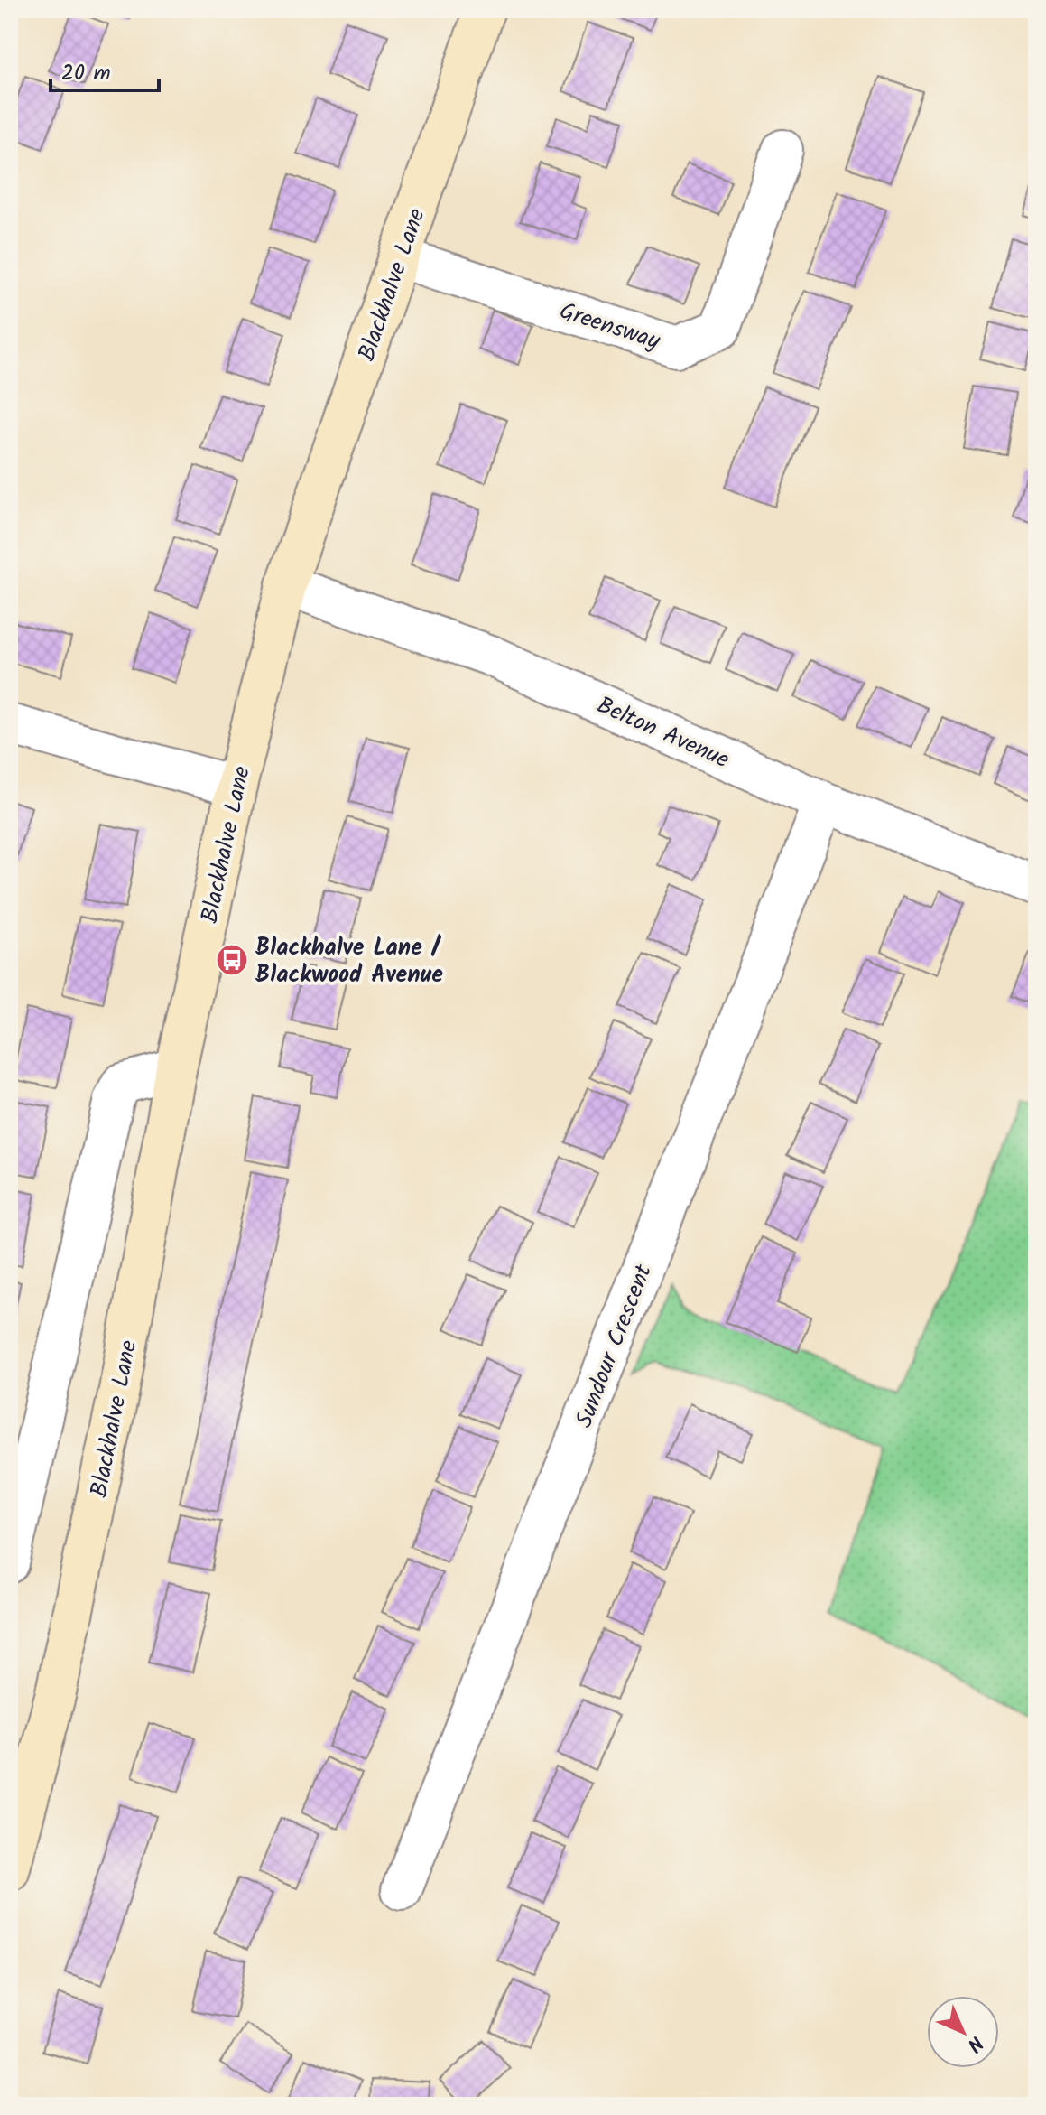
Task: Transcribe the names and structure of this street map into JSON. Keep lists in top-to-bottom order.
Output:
{
  "streets": {
    "main road": ["Blackhalve Lane"],
    "street": ["Greensway", "Belton Avenue", "Sundour Crescent"]
  },
  "crossings": [
    ["Blackhalve Lane", "Greensway"],
    ["Blackhalve Lane", "Belton Avenue"],
    ["Belton Avenue", "Sundour Crescent"]
  ],
  "places": {
    "bus stop": ["Blackhalve Lane / Blackwood Avenue"]
  },
  "scale_bar": "20 m",
  "north": "bottom right"
}
